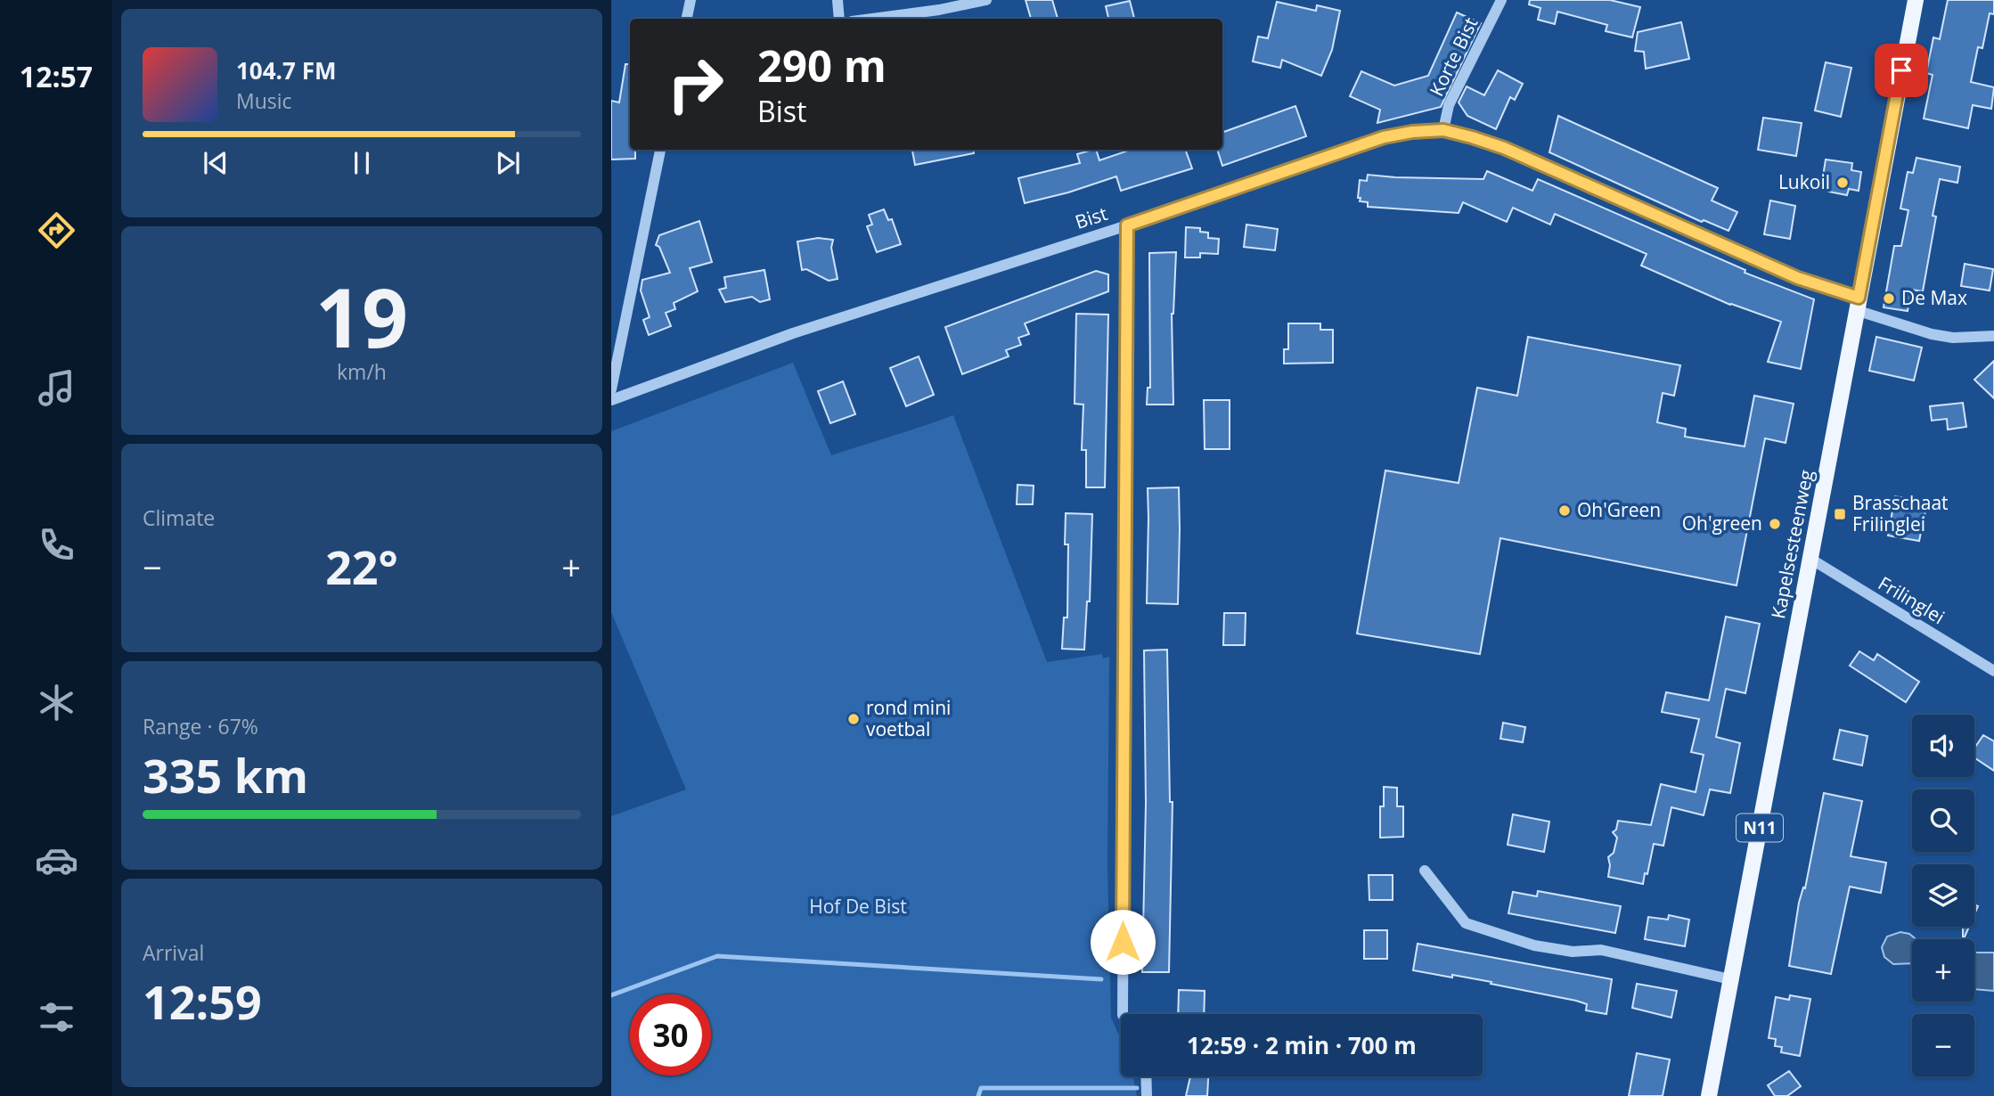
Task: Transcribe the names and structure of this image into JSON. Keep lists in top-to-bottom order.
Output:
{
  "streets": {
    "main road": ["Kapelsesteenweg", "N11"],
    "street": ["Korte Bist", "Bist", "Frilinglei"]
  },
  "crossings": [
    ["Korte Bist", "Bist"],
    ["Bist", "Kapelsesteenweg"],
    ["Kapelsesteenweg", "Frilinglei"]
  ],
  "parks": ["Hof De Bist"],
  "places": {
    "other": [
      "Lukoil",
      "De Max",
      "Oh'Green",
      "Oh'green",
      "rond mini voetbal"
    ],
    "transit": ["Brasschaat Frilinglei"]
  },
  "page": {
    "tabs": "12:57",
    "turn": ["290 m", "Bist"],
    "song": ["104.7 FM", "Music"],
    "tile": [
      ["19", "km/h"],
      "Climate",
      ["Range · 67%", "335 km"],
      ["Arrival", "12:59"]
    ],
    "heat": ["−", "22°", "+"],
    "map_buttons": ["+", "−"],
    "limit": "30",
    "trip": "12:59 · 2 min · 700 m"
  }
}
